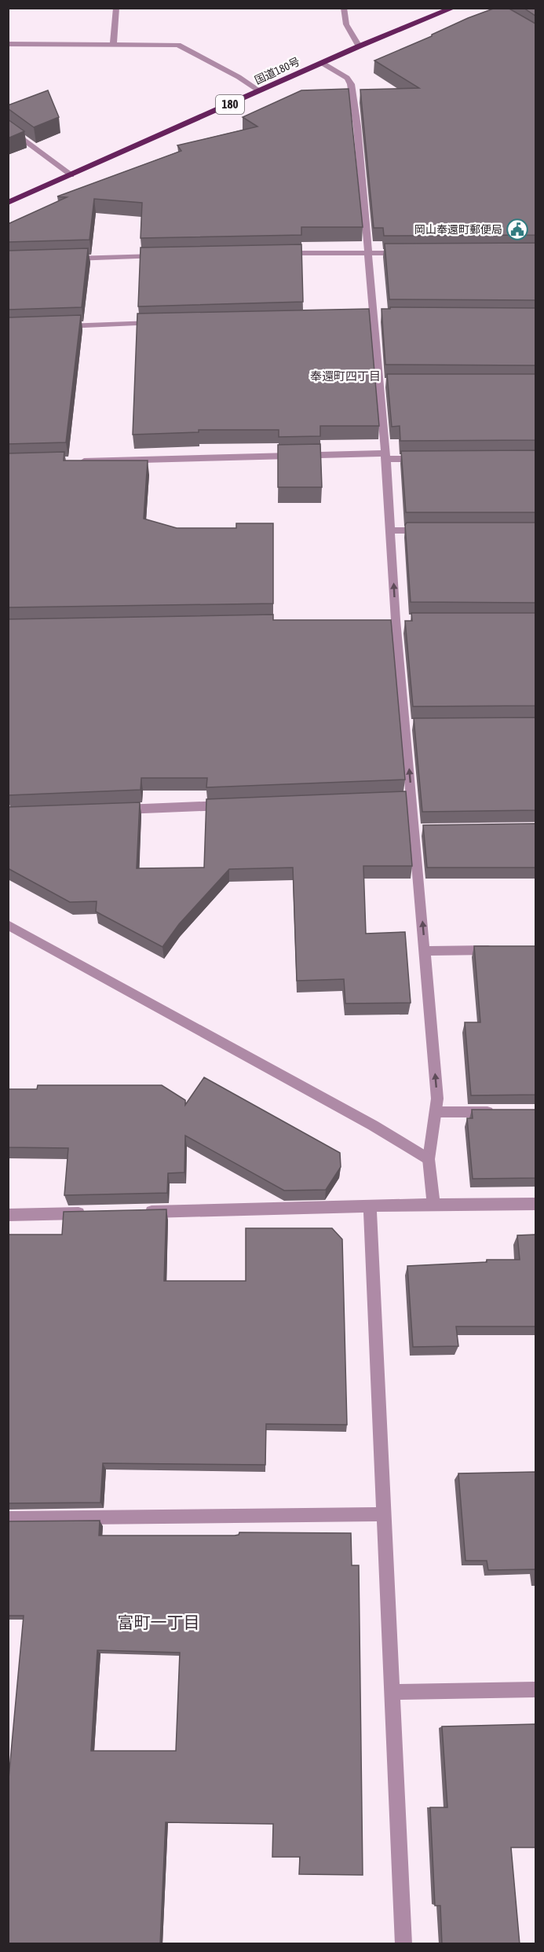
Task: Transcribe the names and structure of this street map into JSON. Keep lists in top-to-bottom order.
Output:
{
  "streets": {
    "highway": ["国道180号", "180"]
  },
  "districts": ["奉還町四丁目", "富町一丁目"],
  "places": {
    "public building": ["岡山奉還町郵便局"]
  }
}
